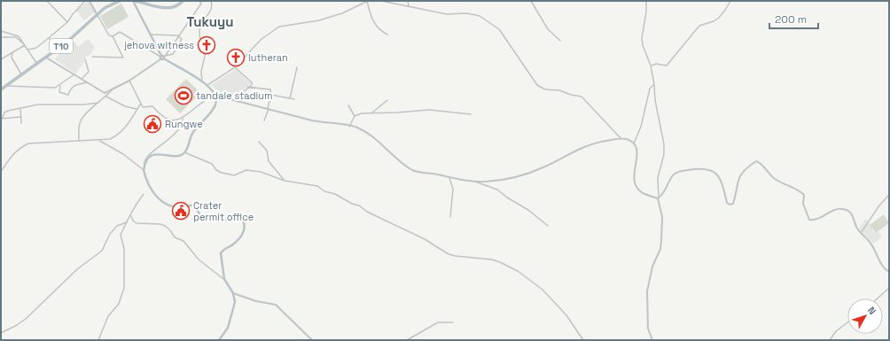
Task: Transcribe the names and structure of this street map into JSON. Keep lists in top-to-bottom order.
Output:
{
  "streets": {
    "highway": ["T10"]
  },
  "districts": ["Tukuyu"],
  "places": {
    "church": ["jehova witness", "lutheran"],
    "sports": ["tandale stadium"],
    "public building": ["Rungwe", "Crater permit office"]
  },
  "scale_bar": "200 m",
  "north": "top right"
}
